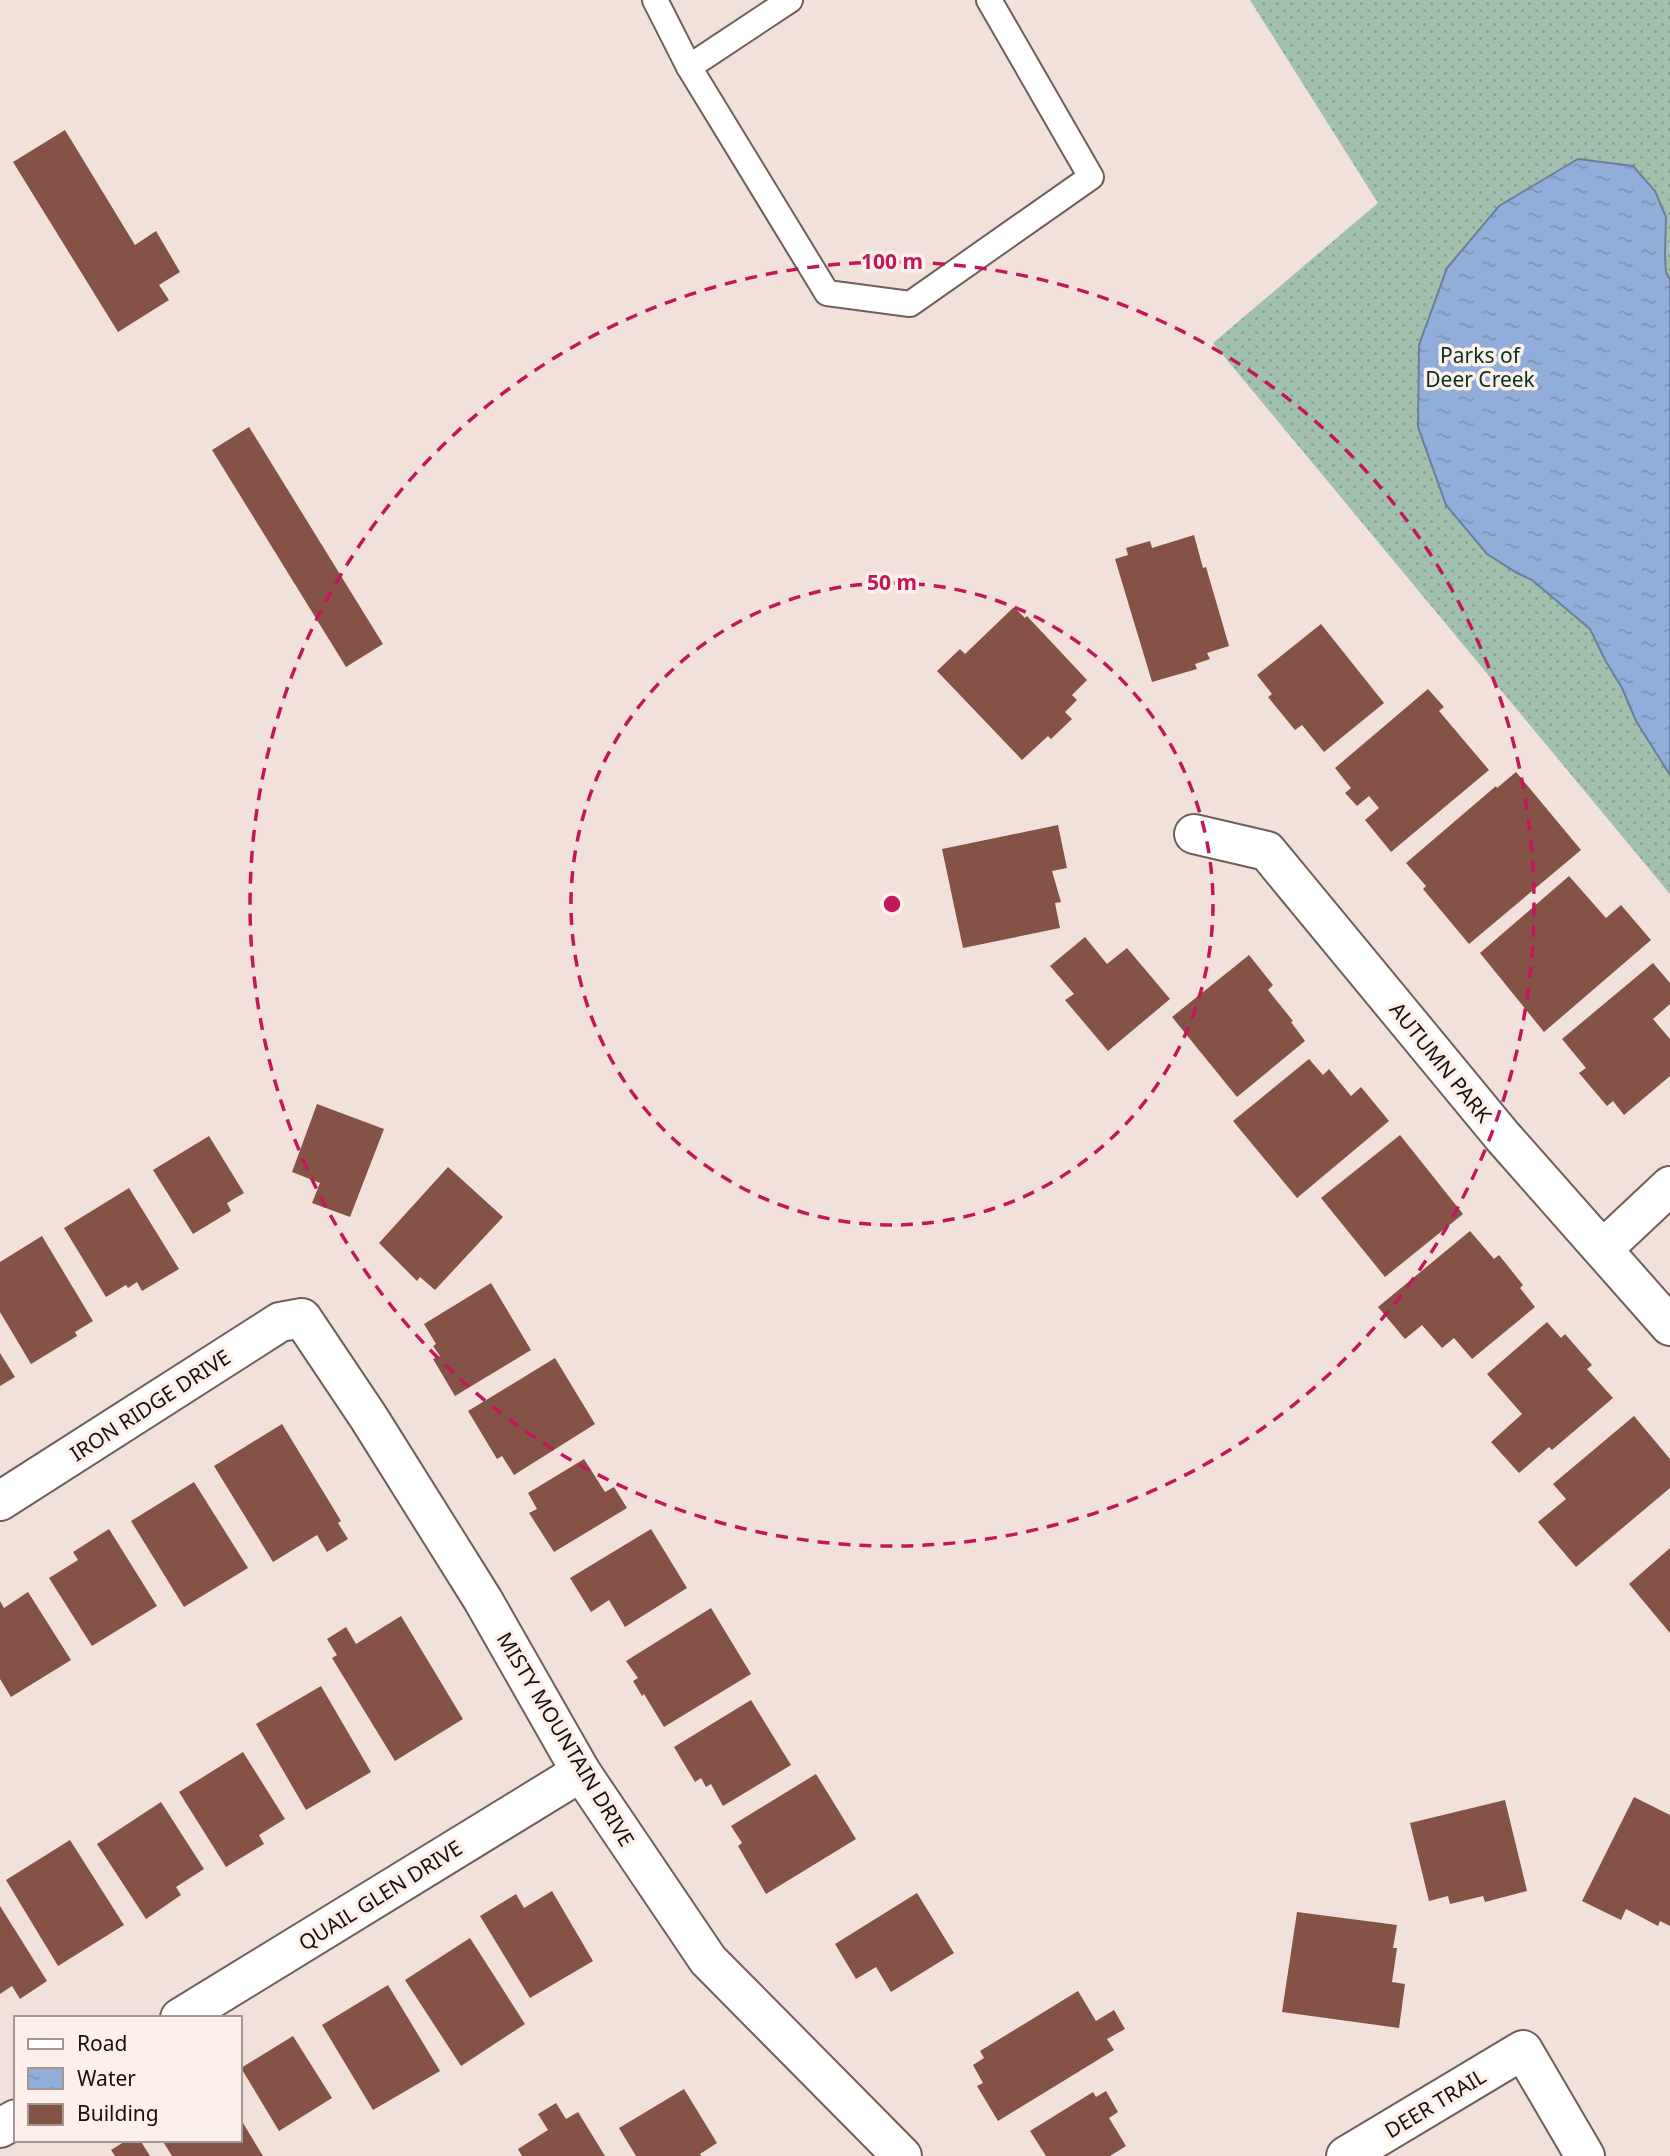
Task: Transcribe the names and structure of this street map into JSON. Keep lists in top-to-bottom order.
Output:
{
  "streets": {
    "street": [
      "AUTUMN PARK",
      "IRON RIDGE DRIVE",
      "MISTY MOUNTAIN DRIVE",
      "QUAIL GLEN DRIVE",
      "DEER TRAIL"
    ]
  },
  "crossings": [
    ["IRON RIDGE DRIVE", "MISTY MOUNTAIN DRIVE"],
    ["MISTY MOUNTAIN DRIVE", "QUAIL GLEN DRIVE"]
  ],
  "parks": ["Parks of Deer Creek"],
  "legend": ["Road", "Water", "Building"],
  "rings": ["100 m", "50 m"]
}
